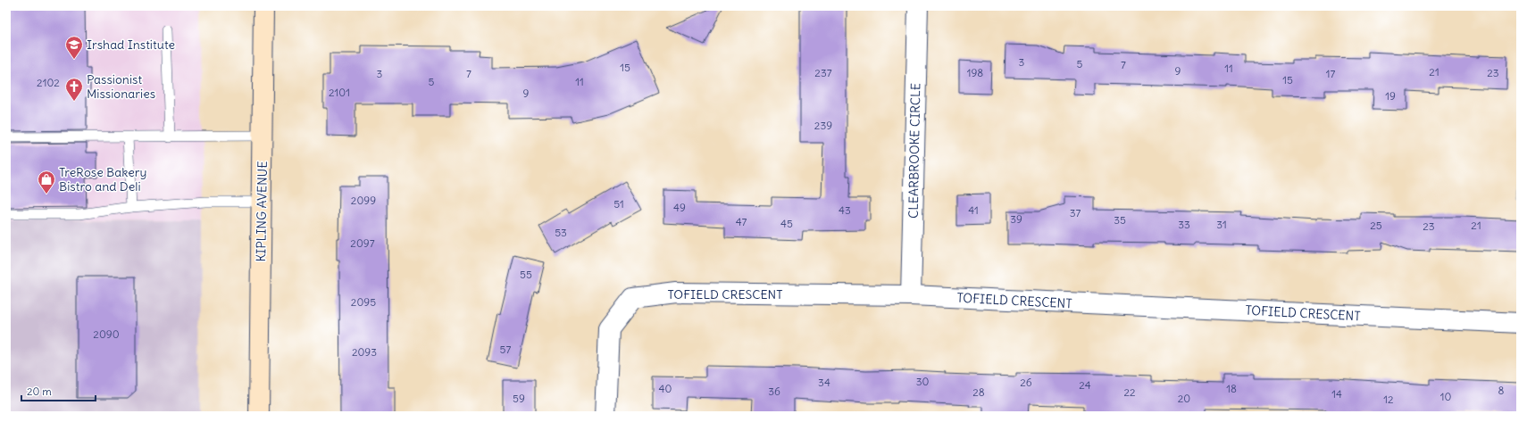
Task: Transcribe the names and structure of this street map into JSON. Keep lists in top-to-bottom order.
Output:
{
  "streets": {
    "main road": ["KIPLING AVENUE"],
    "street": ["CLEARBROOKE CIRCLE", "TOFIELD CRESCENT"]
  },
  "crossings": [
    ["CLEARBROOKE CIRCLE", "TOFIELD CRESCENT"]
  ],
  "places": {
    "school or university": ["Irshad Institute"],
    "church": ["Passionist Missionaries"],
    "shop": ["TreRose Bakery Bistro and Deli"]
  },
  "house_numbers": [
    "3",
    "5",
    "7",
    "15",
    "11",
    "9",
    "21",
    "237",
    "198",
    "23",
    "3",
    "7",
    "17",
    "15",
    "5",
    "11",
    "2102",
    "2101",
    "9",
    "19",
    "239",
    "2099",
    "51",
    "49",
    "43",
    "41",
    "37",
    "39",
    "35",
    "47",
    "45",
    "33",
    "31",
    "25",
    "21",
    "23",
    "53",
    "2097",
    "55",
    "2095",
    "2090",
    "57",
    "2093",
    "30",
    "34",
    "26",
    "24",
    "40",
    "18",
    "8",
    "36",
    "28",
    "22",
    "14",
    "10",
    "59",
    "20",
    "12"
  ],
  "scale_bar": "20 m"
}
